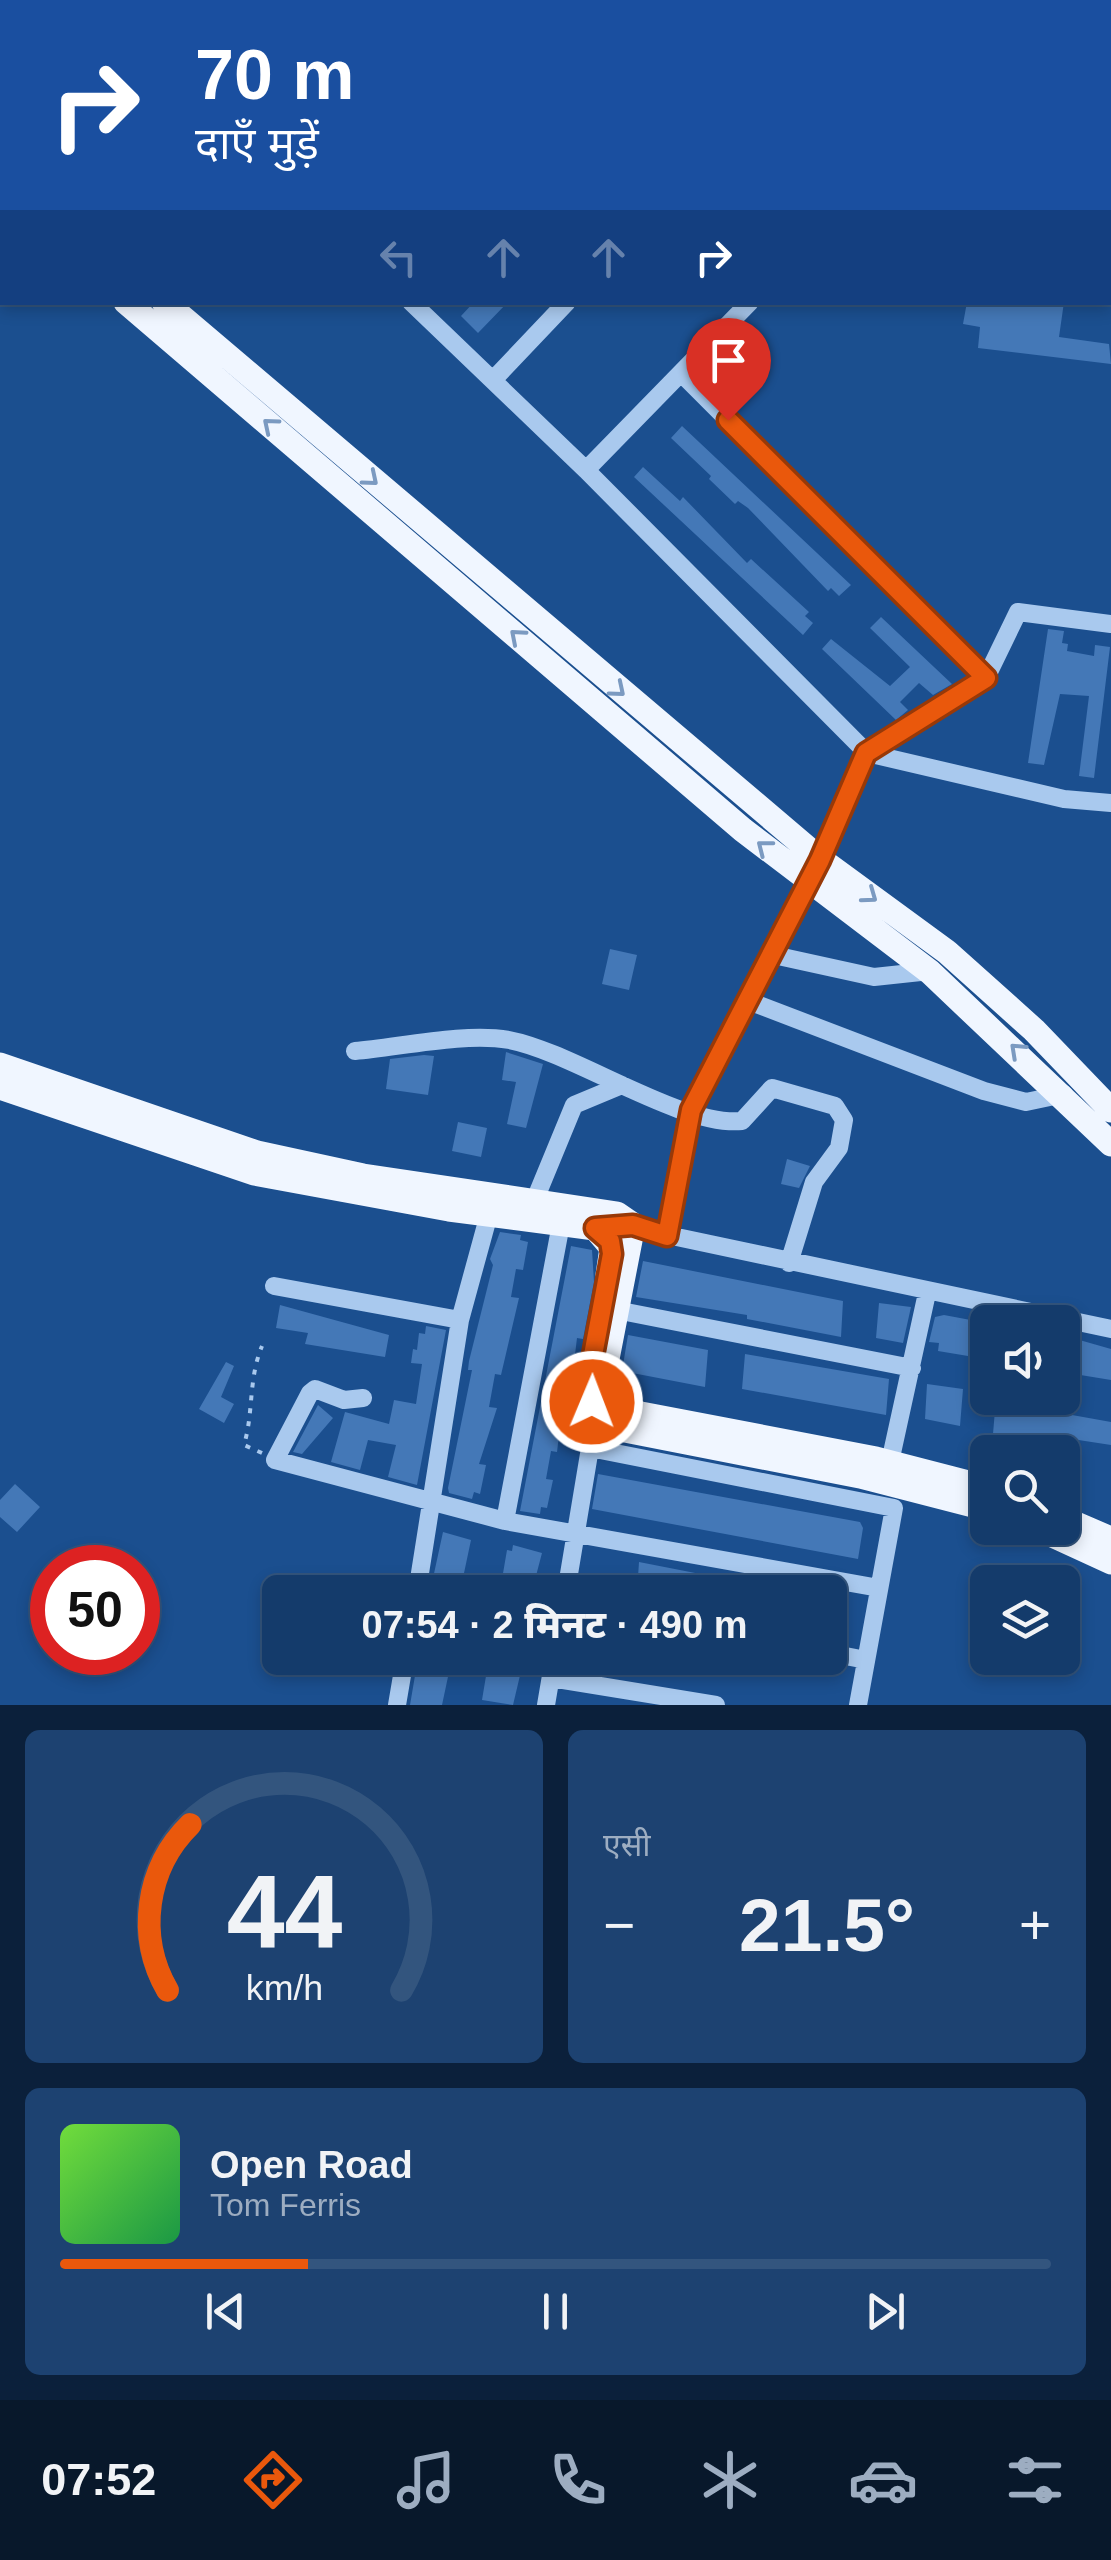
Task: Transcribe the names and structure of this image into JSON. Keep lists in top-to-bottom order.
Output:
{
  "page": {
    "turn": ["70 m", "दाएँ मुड़ें"],
    "limit": "50",
    "trip": "07:54 · 2 मिनट · 490 m",
    "tile": "एसी",
    "heat": ["−", "21.5°", "+"],
    "song": ["Open Road", "Tom Ferris"],
    "tabs": "07:52",
    "gauge": ["44", "km/h"]
  }
}
